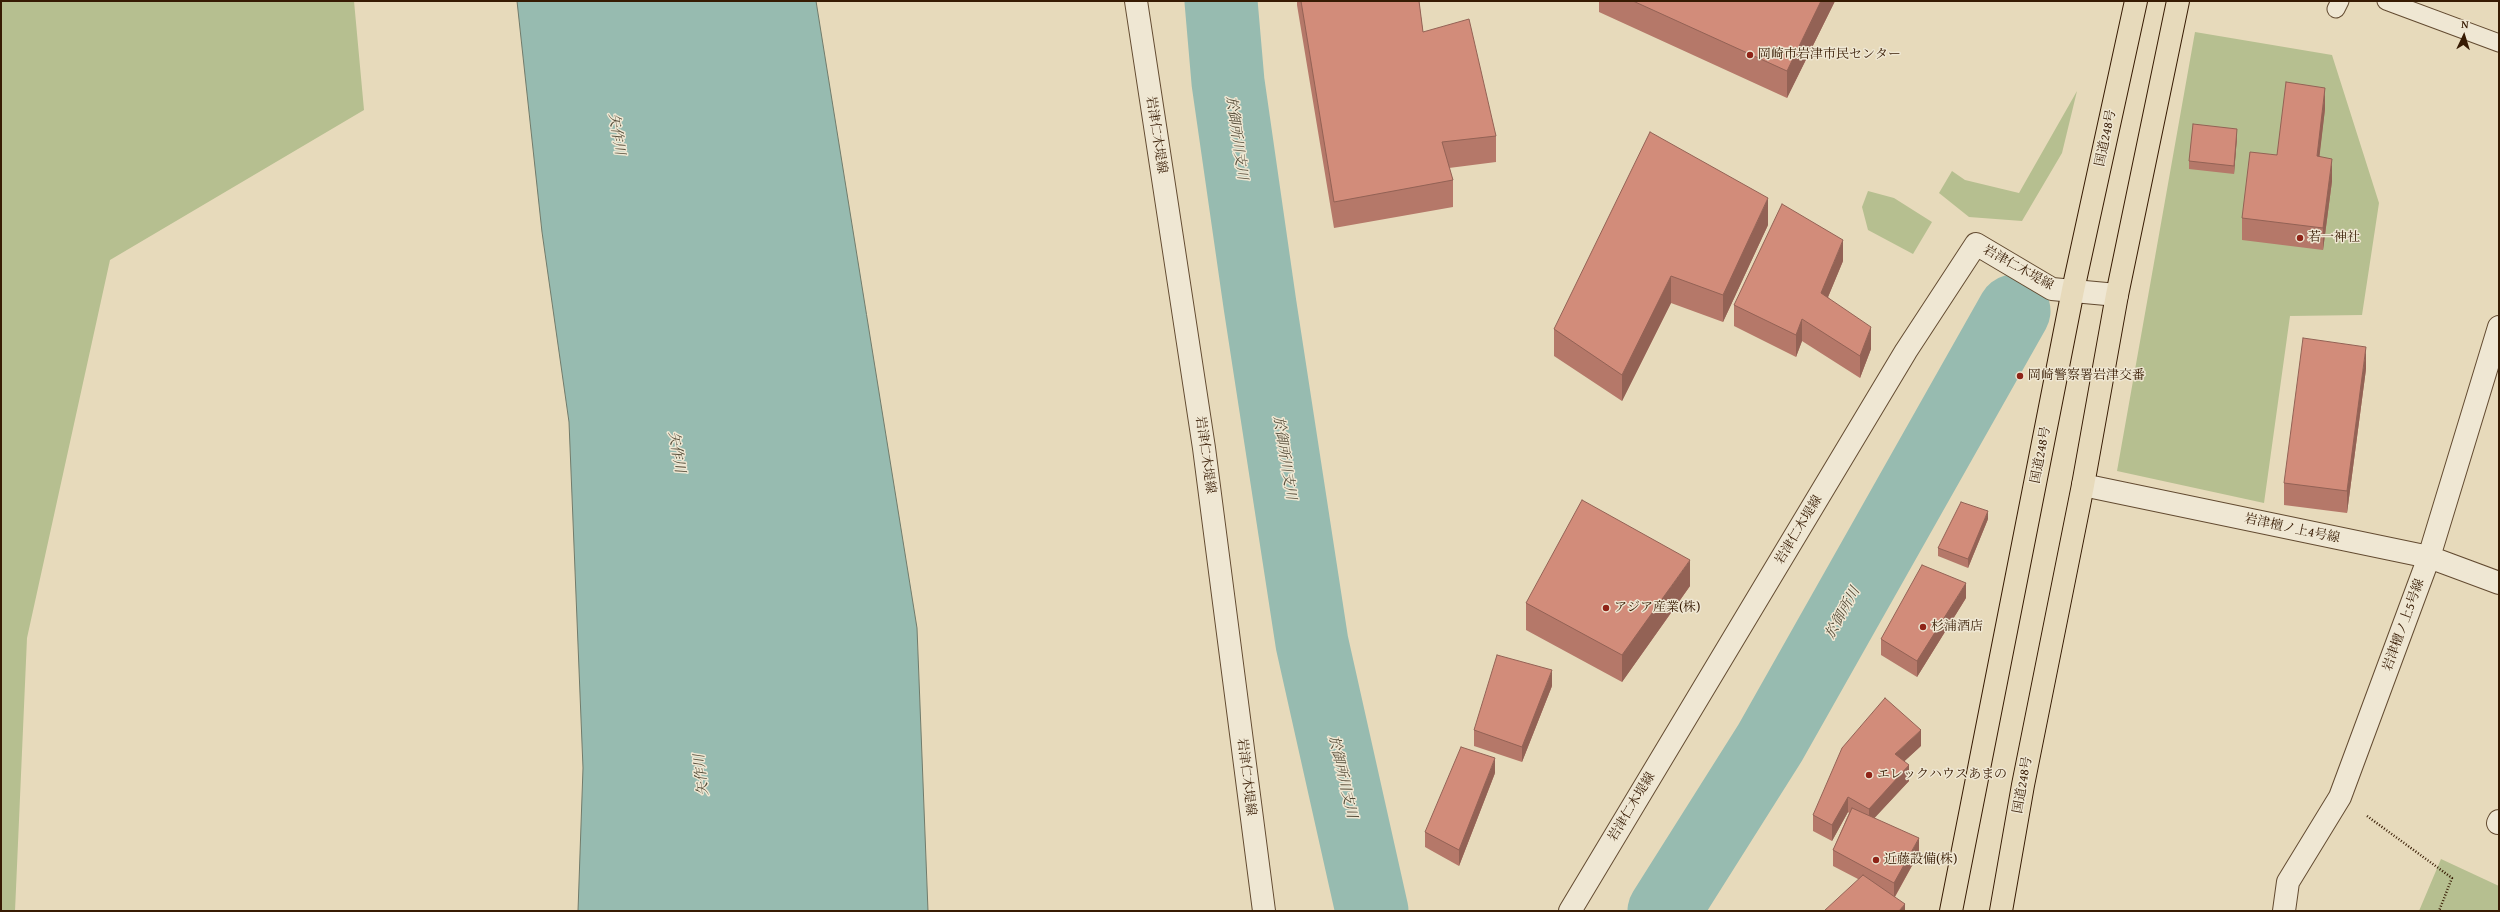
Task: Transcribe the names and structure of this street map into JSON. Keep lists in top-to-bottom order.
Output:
{
  "streets": {
    "highway": ["国道248号"],
    "street": ["岩津仁木堤線", "岩津檀ノ上4号線", "岩津檀ノ上5号線"]
  },
  "crossings": [
    ["岩津仁木堤線", "国道248号"],
    ["国道248号", "岩津檀ノ上4号線"],
    ["岩津檀ノ上4号線", "岩津檀ノ上5号線"]
  ],
  "water": ["矢作川", "於御所川支川", "於御所川"],
  "places": [
    "岡崎市岩津市民センター",
    "若一神社",
    "岡崎警察署岩津交番",
    "アジア産業(株)",
    "杉浦酒店",
    "エレックハウスあまの",
    "近藤設備(株)"
  ],
  "north": "top"
}
